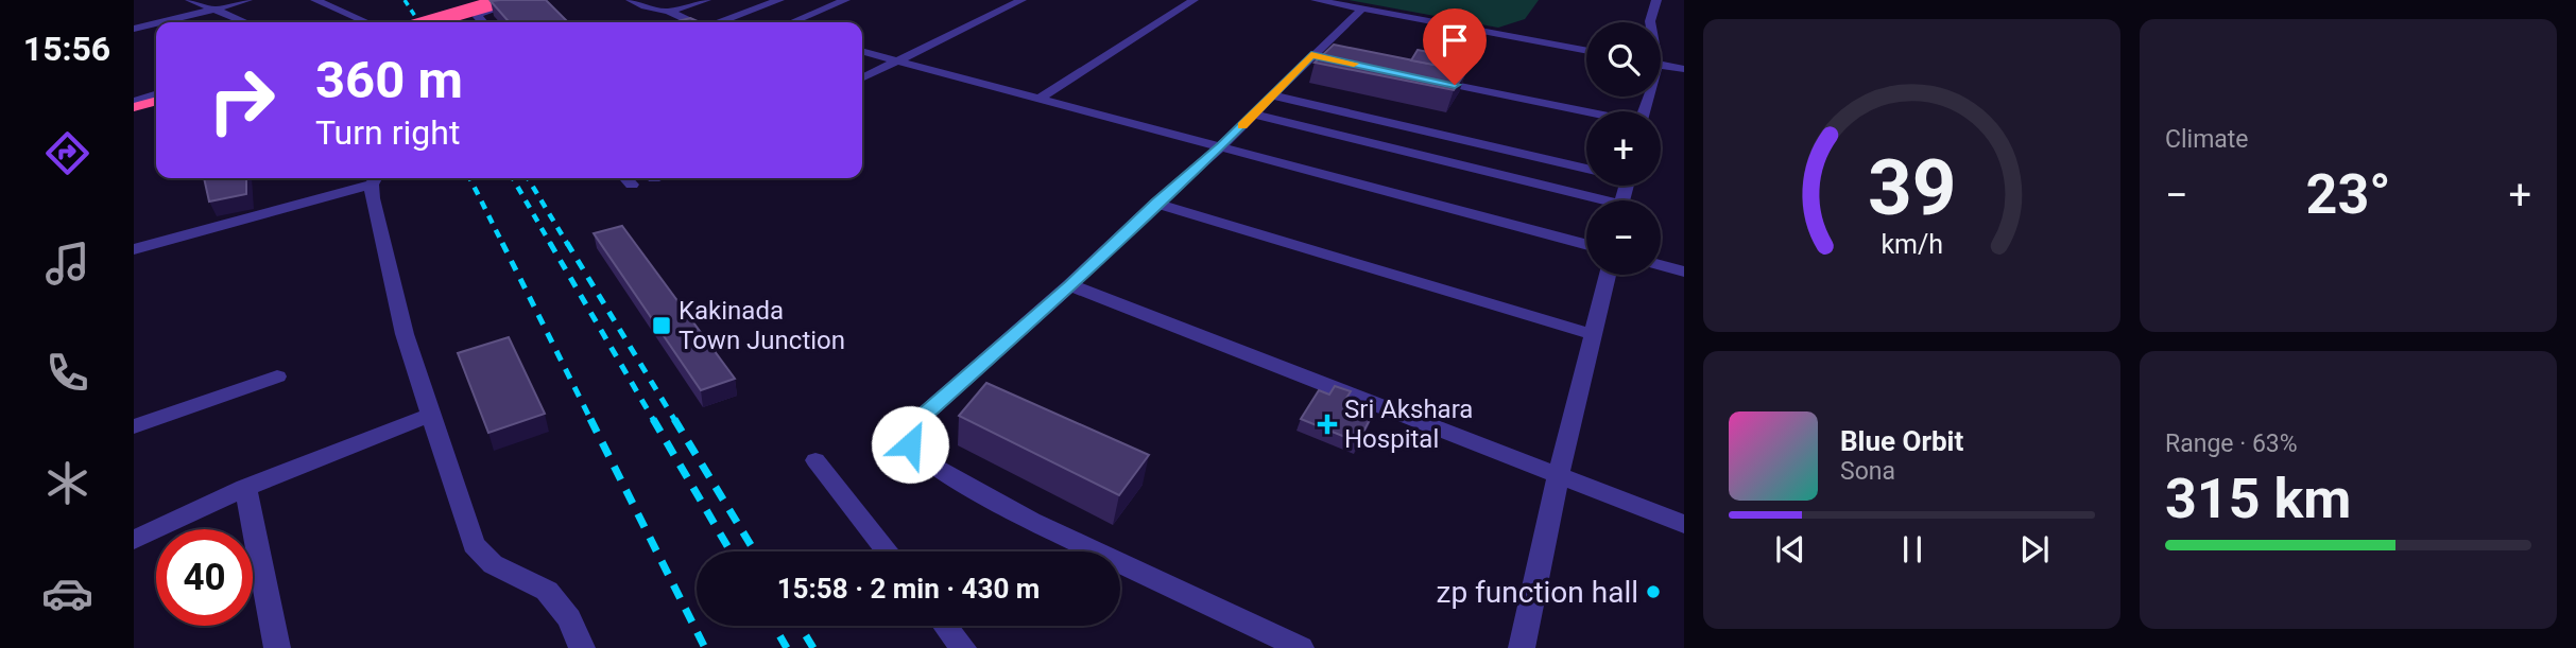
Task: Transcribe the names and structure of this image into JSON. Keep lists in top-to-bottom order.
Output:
{
  "places": {
    "transit": ["Kakinada Town Junction"],
    "health": ["Sri Akshara Hospital"],
    "other": ["zp function hall"]
  },
  "page": {
    "tabs": "15:56",
    "tile": [
      "Climate",
      ["Range · 63%", "315 km"]
    ],
    "map_buttons": ["+", "−"],
    "turn": ["360 m", "Turn right"],
    "heat": ["−", "23°", "+"],
    "song": ["Blue Orbit", "Sona"],
    "limit": "40",
    "trip": "15:58 · 2 min · 430 m",
    "gauge": ["39", "km/h"]
  }
}
